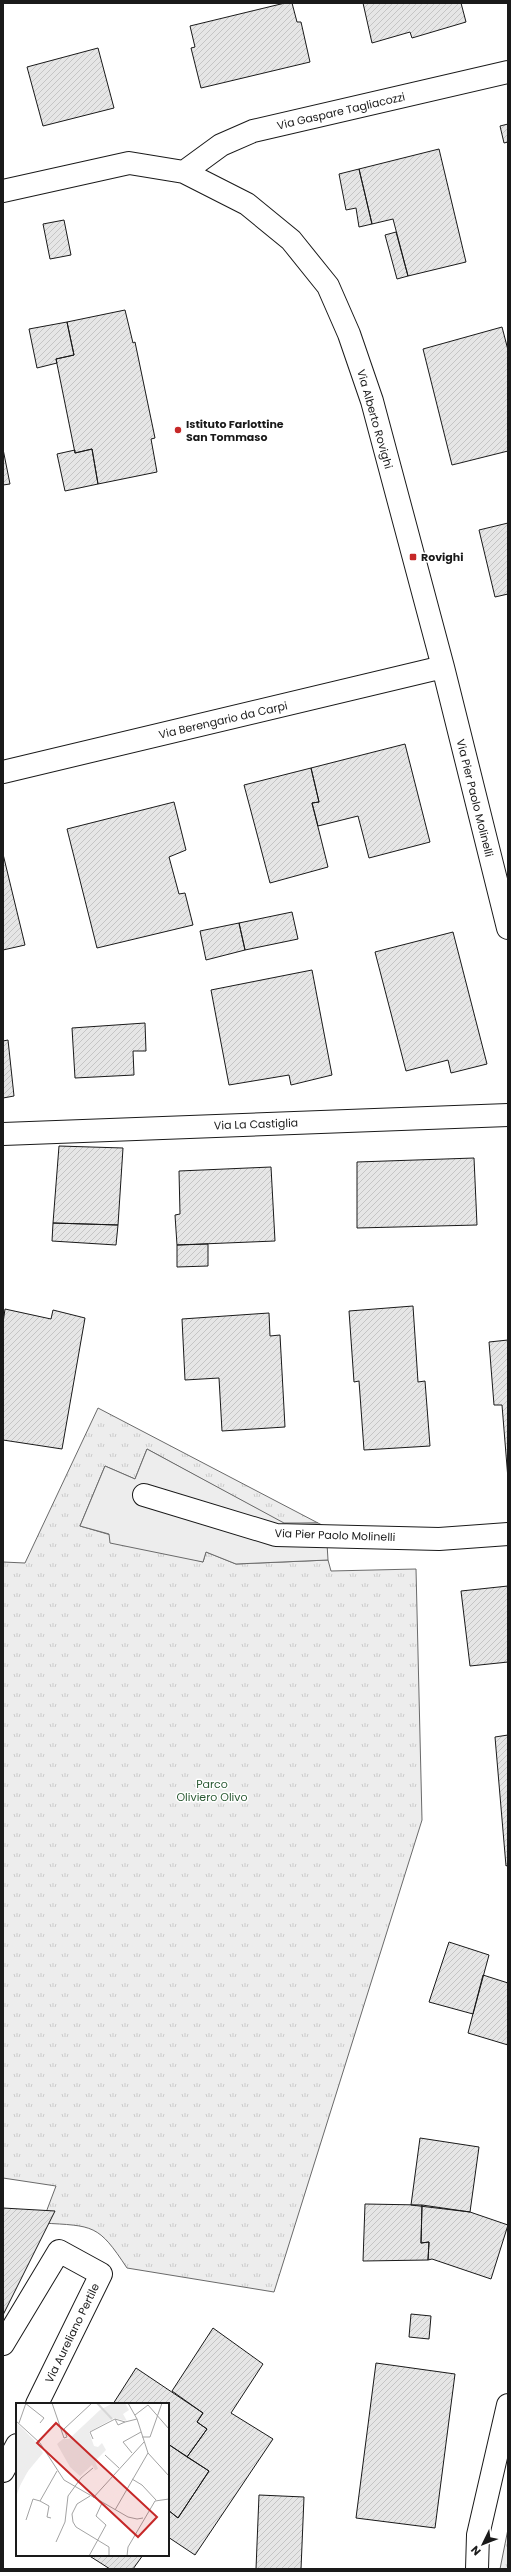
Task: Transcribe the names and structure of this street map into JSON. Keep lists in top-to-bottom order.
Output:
{
  "streets": {
    "street": [
      "Via Gaspare Tagliacozzi",
      "Via Alberto Rovighi",
      "Via Berengario da Carpi",
      "Via Pier Paolo Molinelli",
      "Via La Castiglia",
      "Via Aureliano Pertile"
    ]
  },
  "crossings": [
    ["Via Gaspare Tagliacozzi", "Via Alberto Rovighi"],
    ["Via Alberto Rovighi", "Via Berengario da Carpi"],
    ["Via Alberto Rovighi", "Via Pier Paolo Molinelli"],
    ["Via Berengario da Carpi", "Via Pier Paolo Molinelli"]
  ],
  "parks": ["Parco Oliviero Olivo"],
  "places": {
    "other": ["Istituto Farlottine San Tommaso"],
    "transit": ["Rovighi"]
  },
  "north": "bottom left"
}
